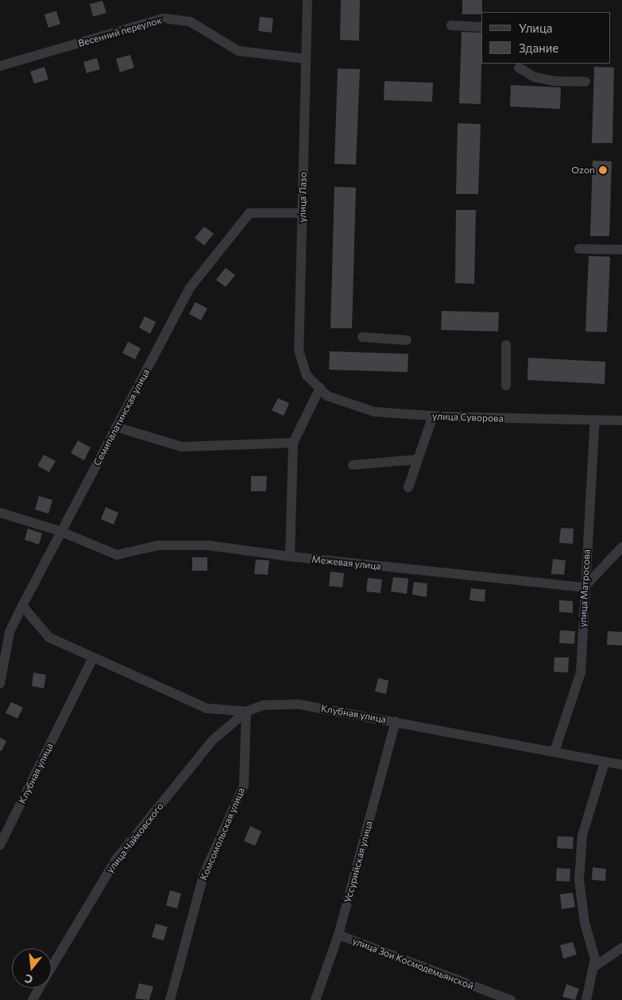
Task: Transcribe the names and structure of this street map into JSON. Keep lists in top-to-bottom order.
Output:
{
  "streets": {
    "street": [
      "Весенний переулок",
      "улица Лазо",
      "Семипалатинская улица",
      "улица Суворова",
      "Межевая улица",
      "улица Матросова",
      "Клубная улица",
      "Комсомольская улица",
      "улица Чайковского",
      "Уссурийская улица",
      "улица Зои Космодемьянской"
    ]
  },
  "crossings": [
    ["Весенний переулок", "улица Лазо"],
    ["улица Лазо", "Семипалатинская улица"],
    ["улица Лазо", "улица Суворова"],
    ["Семипалатинская улица", "Межевая улица"],
    ["Семипалатинская улица", "Клубная улица"],
    ["улица Суворова", "улица Матросова"],
    ["Межевая улица", "улица Матросова"],
    ["улица Матросова", "Клубная улица"],
    ["Клубная улица", "Комсомольская улица"],
    ["Клубная улица", "улица Чайковского"],
    ["Клубная улица", "Уссурийская улица"],
    ["Комсомольская улица", "улица Чайковского"],
    ["Уссурийская улица", "улица Зои Космодемьянской"]
  ],
  "places": ["Ozon"],
  "legend": ["Улица", "Здание"],
  "north": "bottom"
}
